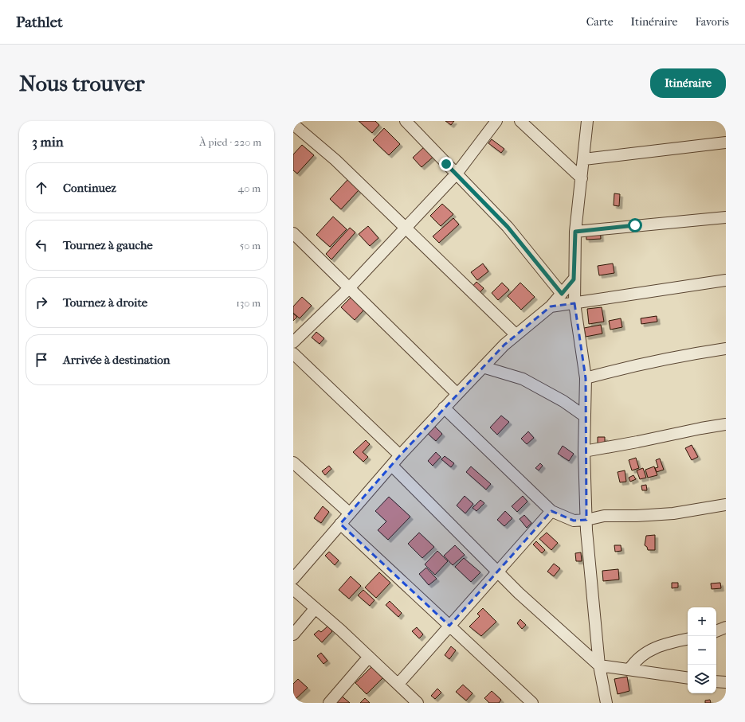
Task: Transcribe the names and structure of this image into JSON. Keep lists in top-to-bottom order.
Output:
{
  "page": {
    "header": "Pathlet",
    "nav": ["Carte", "Itinéraire", "Favoris"],
    "buttons": "Itinéraire",
    "title": "Nous trouver",
    "heading": ["3 min", "À pied · 220 m"],
    "list": [
      ["Continuez", "40 m"],
      ["Tournez à gauche", "50 m"],
      ["Tournez à droite", "130 m"],
      "Arrivée à destination"
    ],
    "map_buttons": ["+", "−"]
  }
}
